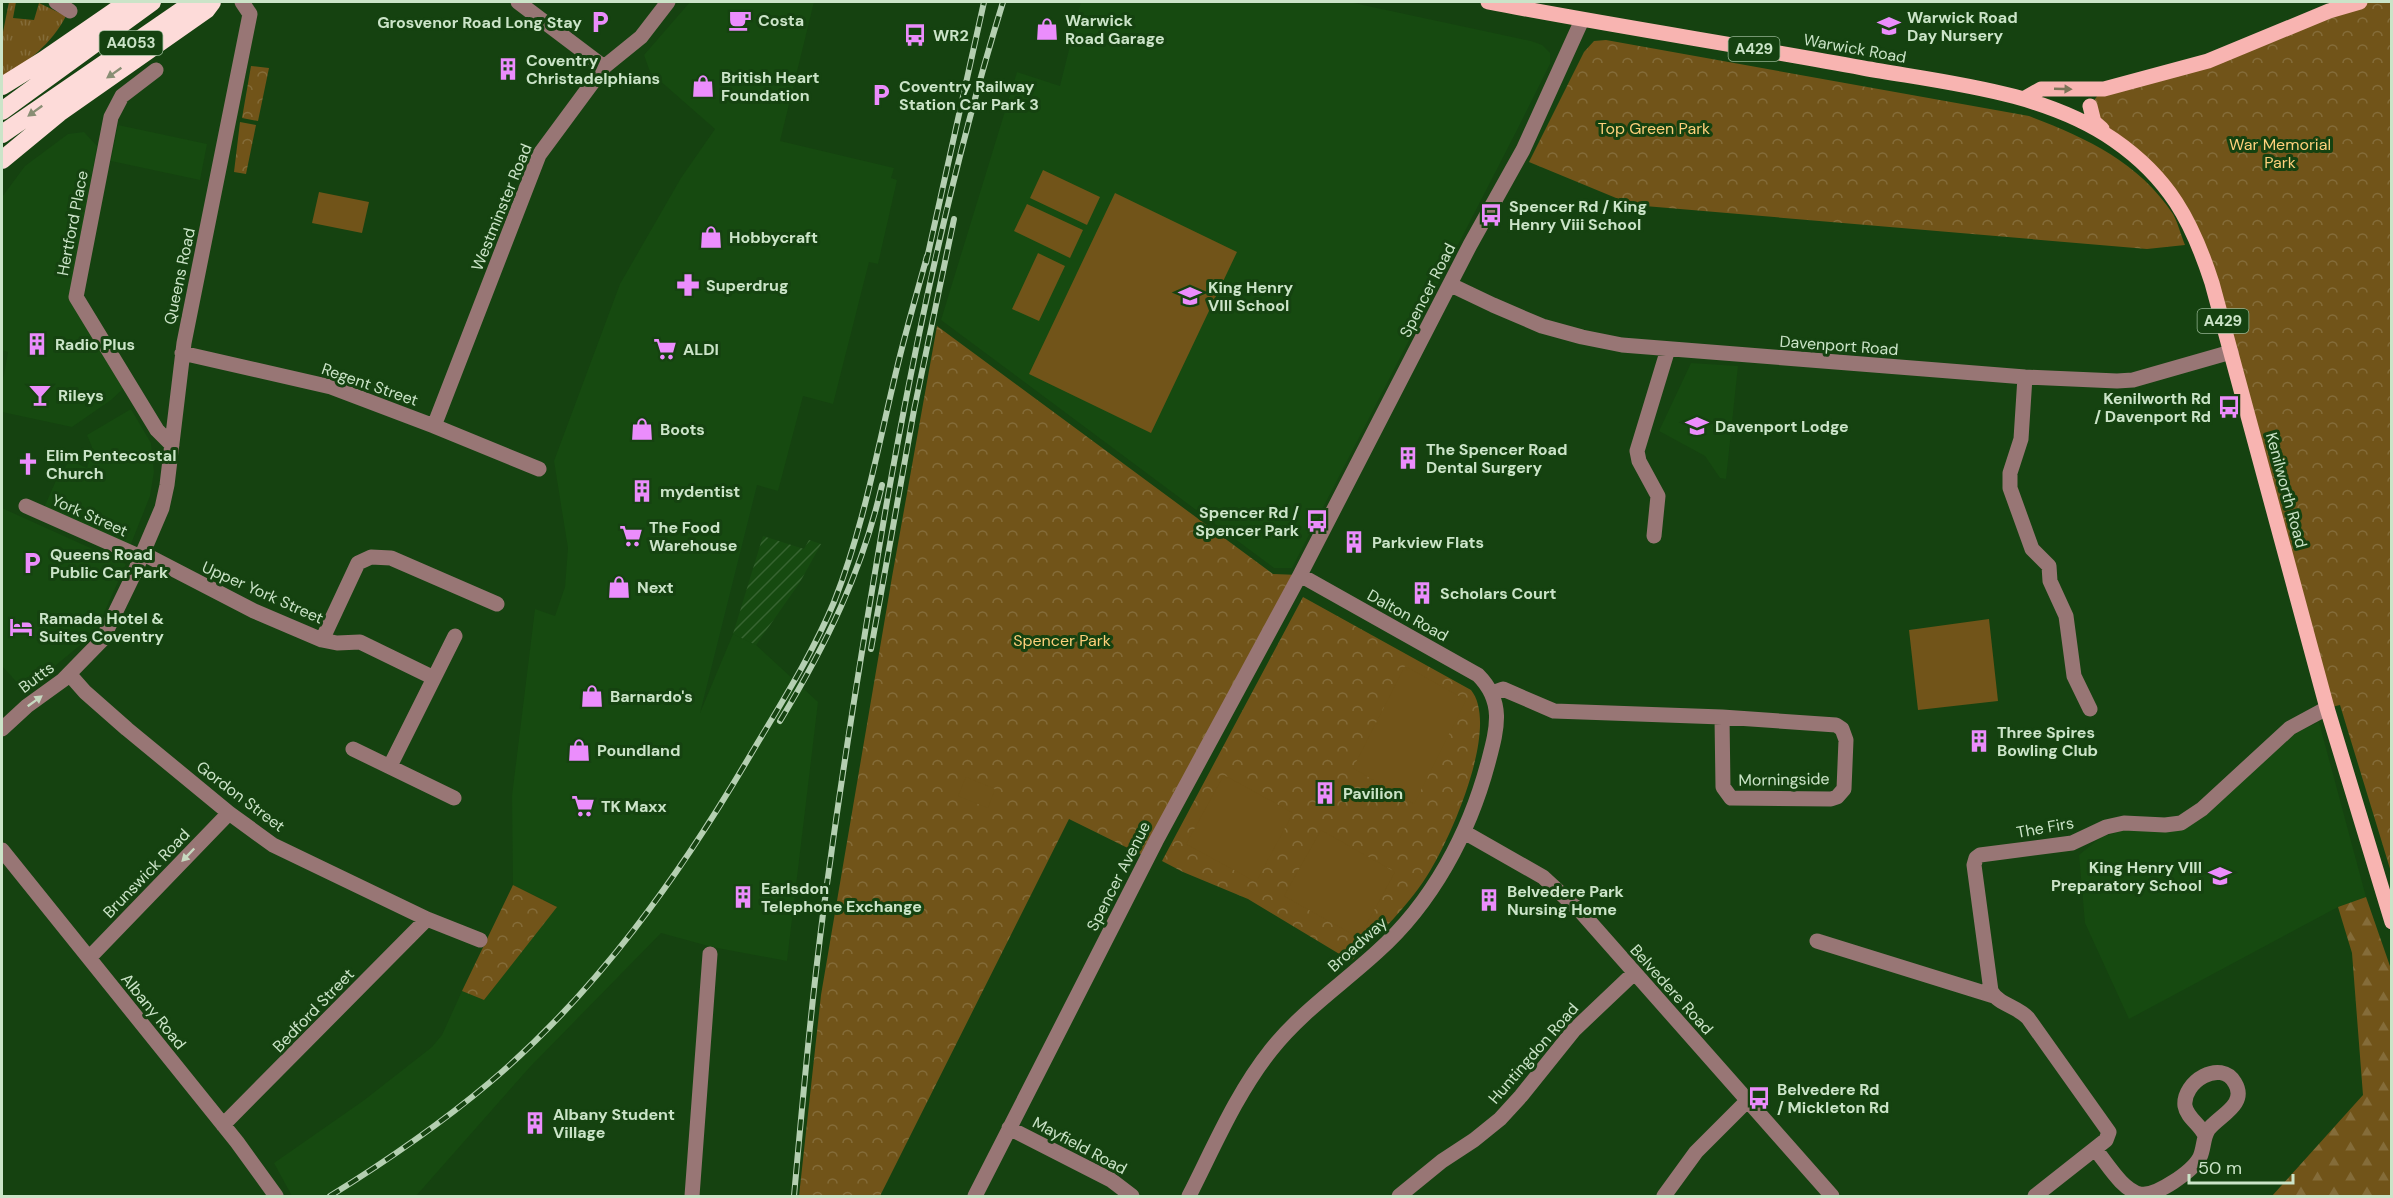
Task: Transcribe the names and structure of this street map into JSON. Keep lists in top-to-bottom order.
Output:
{
  "streets": {
    "highway": ["A4053"],
    "main road": ["Warwick Road", "A429", "Kenilworth Road"],
    "street": [
      "Westminster Road",
      "Hertford Place",
      "Queens Road",
      "Spencer Road",
      "Davenport Road",
      "Regent Street",
      "York Street",
      "Upper York Street",
      "Dalton Road",
      "Butts",
      "Morningside",
      "Gordon Street",
      "The Firs",
      "Brunswick Road",
      "Spencer Avenue",
      "Broadway",
      "Belvedere Road",
      "Bedford Street",
      "Albany Road",
      "Huntingdon Road",
      "Mayfield Road"
    ]
  },
  "crossings": [
    ["Warwick Road", "Spencer Road"],
    ["Warwick Road", "Kenilworth Road"],
    ["Westminster Road", "Regent Street"],
    ["Hertford Place", "Queens Road"],
    ["Queens Road", "Regent Street"],
    ["Queens Road", "York Street"],
    ["Queens Road", "Upper York Street"],
    ["Queens Road", "Butts"],
    ["Spencer Road", "Davenport Road"],
    ["Spencer Road", "Dalton Road"],
    ["Spencer Road", "Spencer Avenue"],
    ["Davenport Road", "Kenilworth Road"],
    ["Kenilworth Road", "The Firs"],
    ["York Street", "Upper York Street"],
    ["York Street", "Butts"],
    ["Upper York Street", "Butts"],
    ["Dalton Road", "Morningside"],
    ["Dalton Road", "Spencer Avenue"],
    ["Dalton Road", "Broadway"],
    ["Butts", "Gordon Street"],
    ["Morningside", "Broadway"],
    ["Gordon Street", "Brunswick Road"],
    ["Gordon Street", "Bedford Street"],
    ["Brunswick Road", "Albany Road"],
    ["Spencer Avenue", "Mayfield Road"],
    ["Broadway", "Belvedere Road"],
    ["Belvedere Road", "Huntingdon Road"],
    ["Bedford Street", "Albany Road"]
  ],
  "one_way": ["Butts", "Brunswick Road"],
  "parks": ["Top Green Park", "War Memorial Park", "Spencer Park"],
  "places": {
    "cafe": ["Costa"],
    "parking": ["Grosvenor Road Long Stay", "Coventry Railway Station Car Park 3", "Queens Road Public Car Park"],
    "school or university": [
      "Warwick Road Day Nursery",
      "King Henry VIII School",
      "Davenport Lodge",
      "King Henry VIII Preparatory School"
    ],
    "shop": [
      "Warwick Road Garage",
      "British Heart Foundation",
      "Hobbycraft",
      "Boots",
      "Next",
      "Barnardo's",
      "Poundland"
    ],
    "bus stop": [
      "WR2",
      "Spencer Rd / King Henry Viii School",
      "Kenilworth Rd / Davenport Rd",
      "Spencer Rd / Spencer Park",
      "Belvedere Rd / Mickleton Rd"
    ],
    "building": [
      "Coventry Christadelphians",
      "Radio Plus",
      "The Spencer Road Dental Surgery",
      "mydentist",
      "Parkview Flats",
      "Scholars Court",
      "Three Spires Bowling Club",
      "Pavilion",
      "Earlsdon Telephone Exchange",
      "Belvedere Park Nursing Home",
      "Albany Student Village"
    ],
    "pharmacy": ["Superdrug"],
    "supermarket": ["ALDI", "The Food Warehouse", "TK Maxx"],
    "bar": ["Rileys"],
    "church": ["Elim Pentecostal Church"],
    "hotel": ["Ramada Hotel & Suites Coventry"]
  },
  "scale_bar": "50 m"
}
